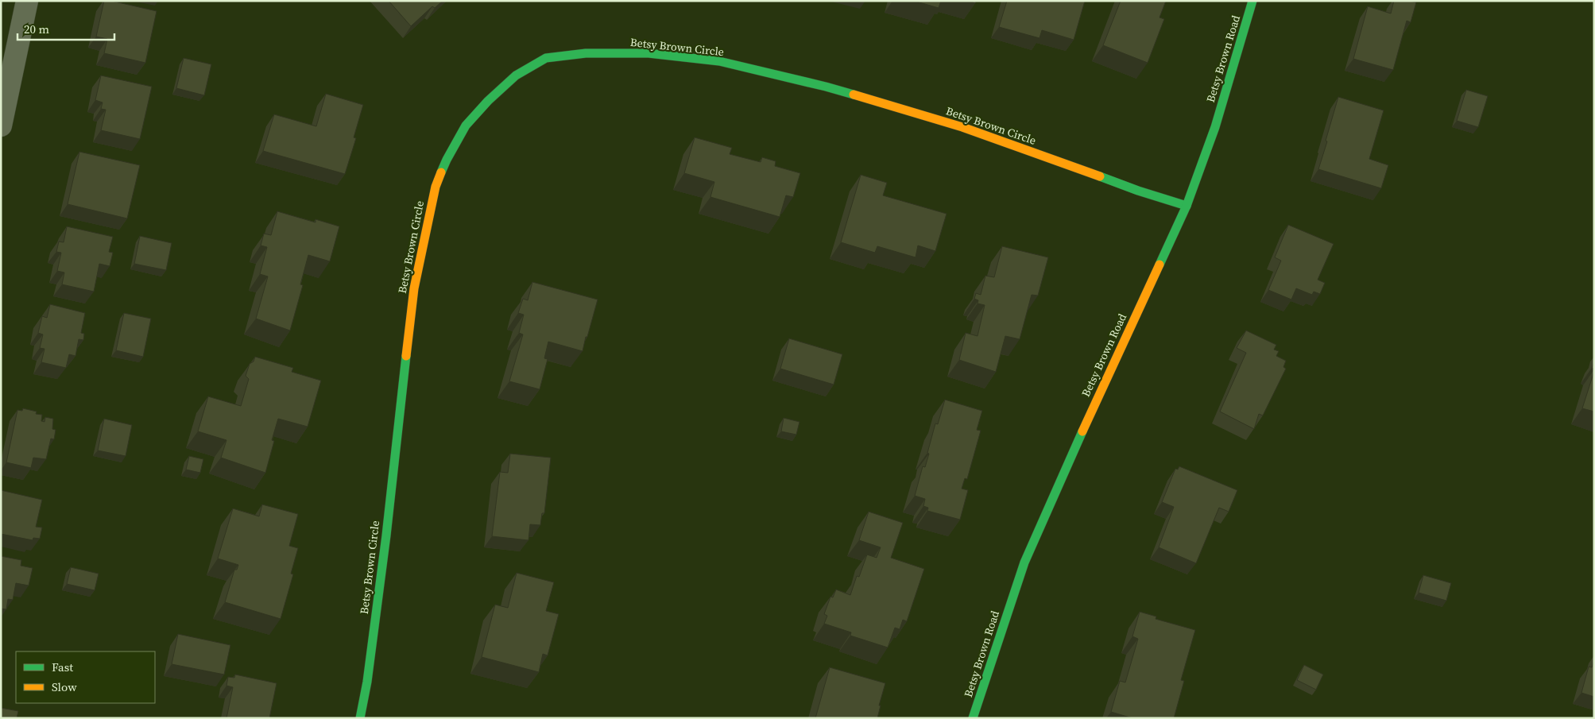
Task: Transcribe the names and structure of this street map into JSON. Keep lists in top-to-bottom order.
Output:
{
  "streets": {
    "street": ["Betsy Brown Circle", "Betsy Brown Road"]
  },
  "crossings": [
    ["Betsy Brown Circle", "Betsy Brown Road"]
  ],
  "legend": ["Fast", "Slow"],
  "scale_bar": "20 m"
}
